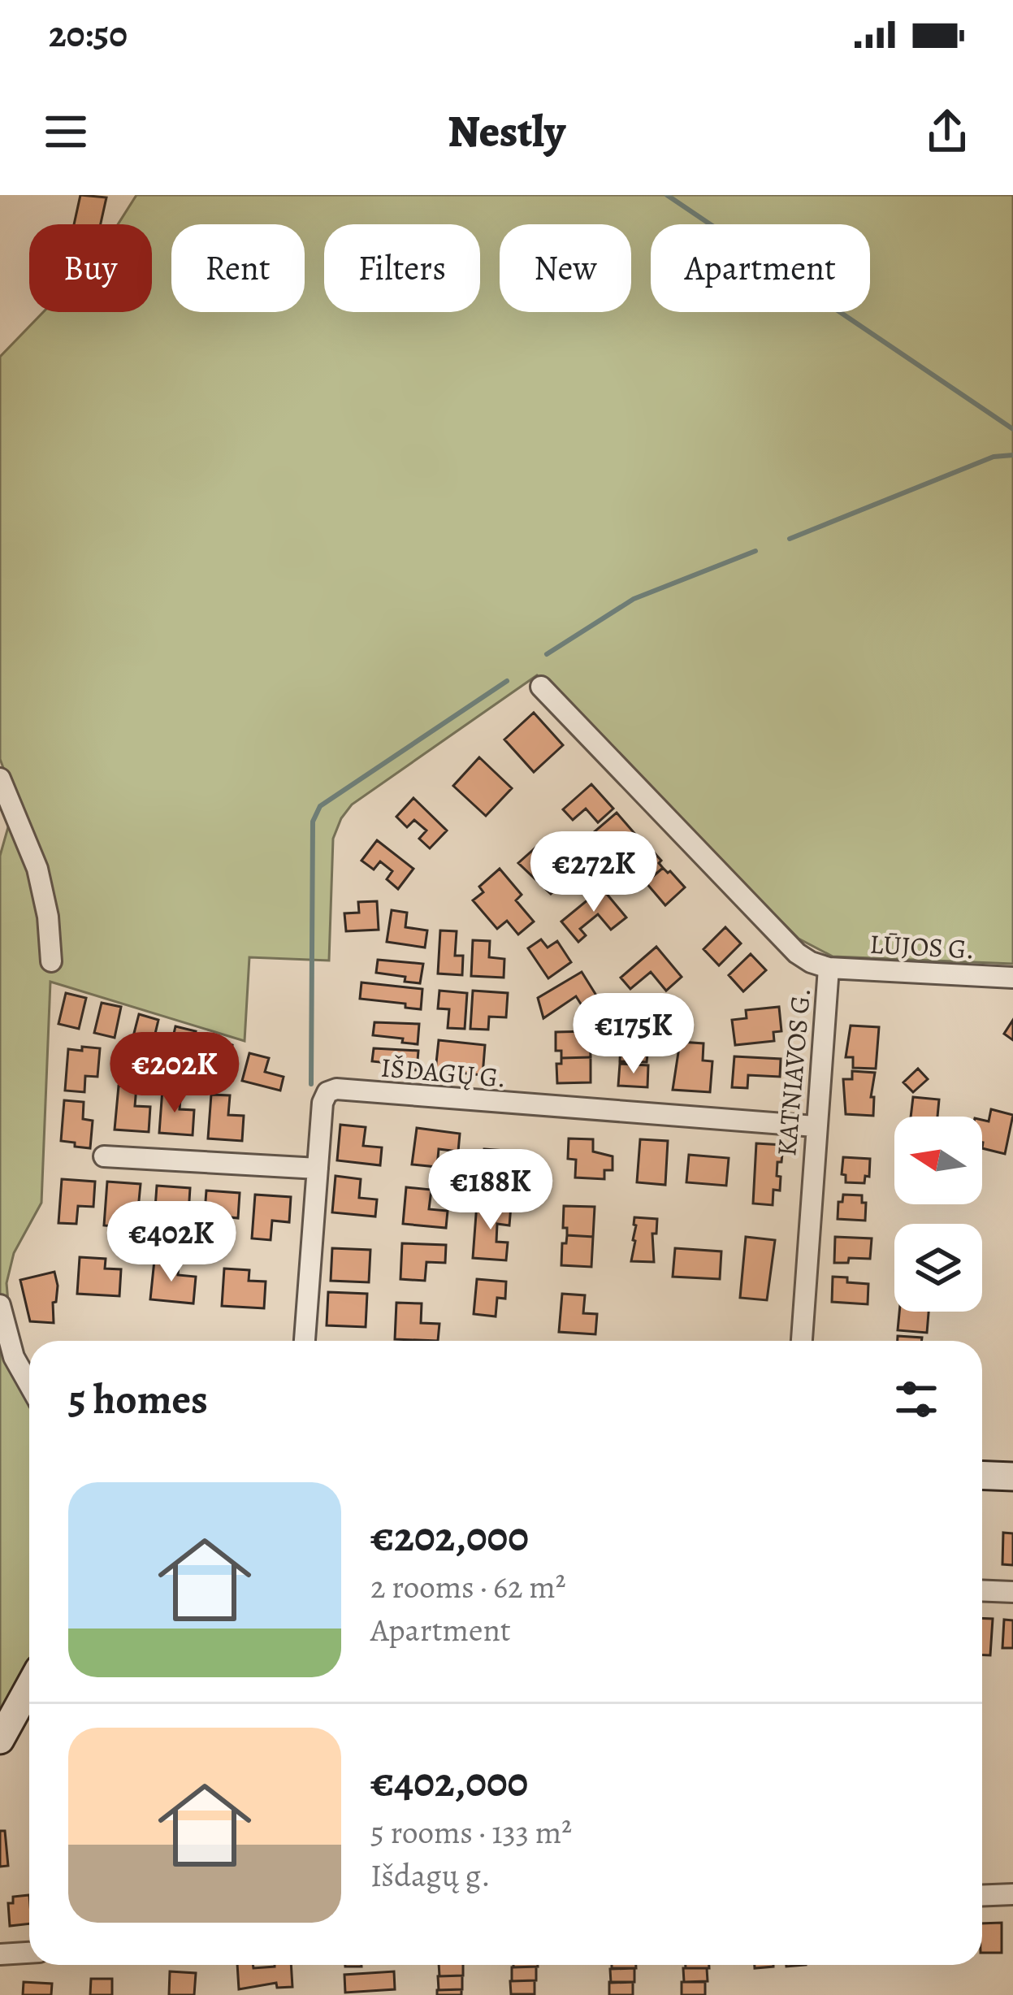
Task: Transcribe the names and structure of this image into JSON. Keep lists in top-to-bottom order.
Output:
{
  "streets": {
    "street": ["LŪJOS G.", "IŠDAGŲ G.", "KATNIAVOS G."]
  },
  "crossings": [
    ["LŪJOS G.", "KATNIAVOS G."],
    ["IŠDAGŲ G.", "KATNIAVOS G."]
  ],
  "north": "left",
  "page": {
    "status": "20:50",
    "header": "Nestly",
    "chip": [
      "Buy",
      "Rent",
      "Filters",
      "New",
      "Apartment"
    ],
    "price": [
      "€272K",
      "€175K",
      "€202K",
      "€188K",
      "€402K"
    ],
    "heading": "5 homes",
    "list": [
      {
        "name": "€202,000",
        "note": "2 rooms · 62 m² · Apartment"
      },
      {
        "name": "€402,000",
        "note": "5 rooms · 133 m² · Išdagų g."
      }
    ]
  }
}
